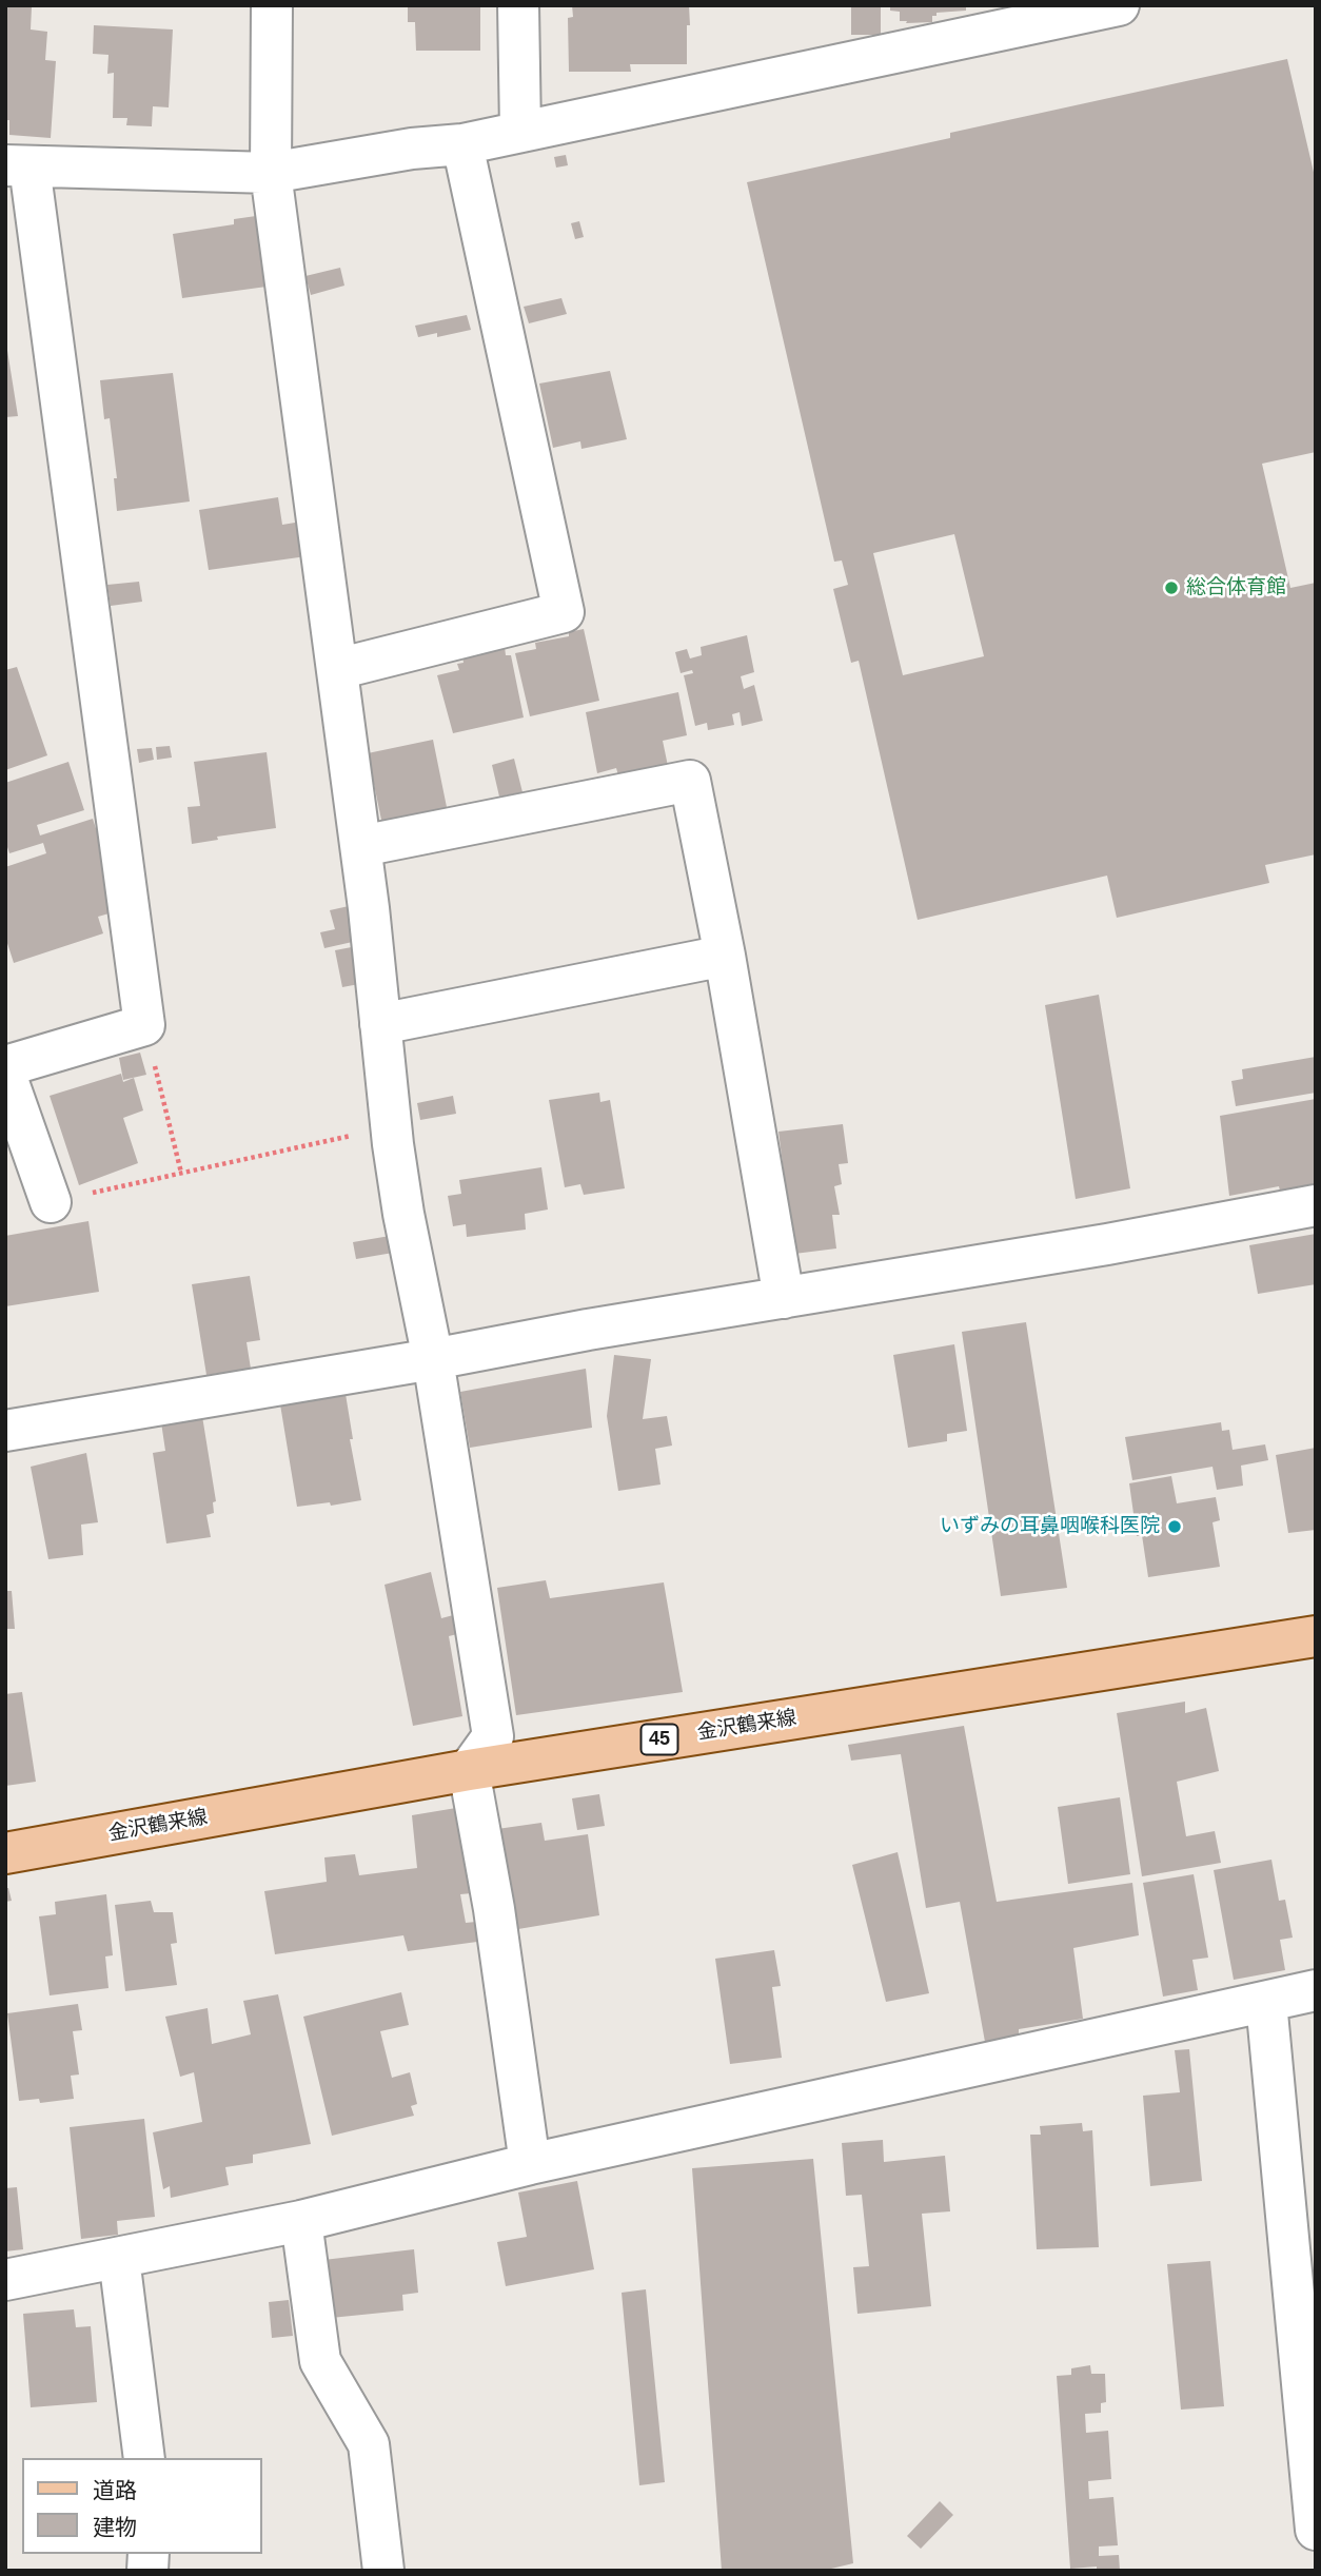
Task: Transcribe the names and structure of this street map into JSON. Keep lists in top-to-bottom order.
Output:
{
  "streets": {
    "main road": ["金沢鶴来線", "45"]
  },
  "places": ["総合体育館", "いずみの耳鼻咽喉科医院"],
  "legend": ["道路", "建物"]
}
